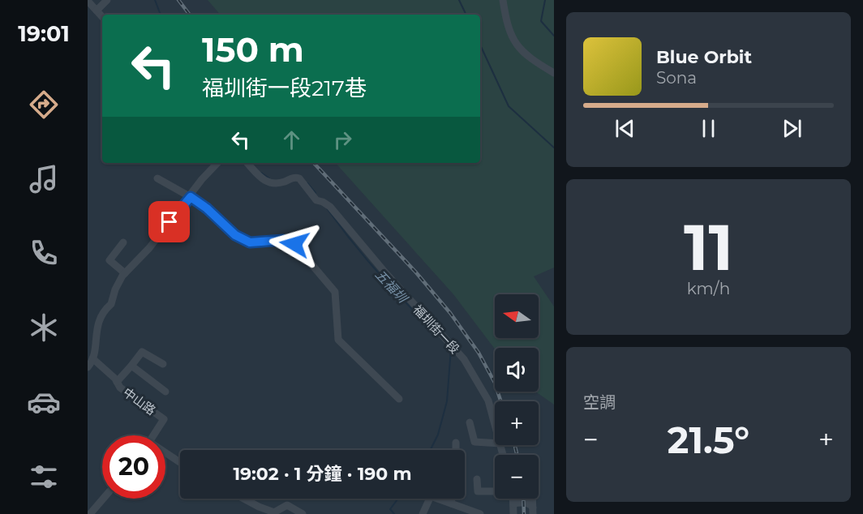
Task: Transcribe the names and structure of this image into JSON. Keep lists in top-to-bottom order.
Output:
{
  "streets": {
    "street": ["福圳街一段", "中山路"]
  },
  "water": ["五福圳"],
  "north": "left",
  "page": {
    "tabs": "19:01",
    "turn": ["150 m", "福圳街一段217巷"],
    "song": ["Blue Orbit", "Sona"],
    "tile": [
      ["11", "km/h"],
      "空調"
    ],
    "map_buttons": ["+", "−"],
    "heat": ["−", "21.5°", "+"],
    "limit": "20",
    "trip": "19:02 · 1 分鐘 · 190 m"
  }
}
